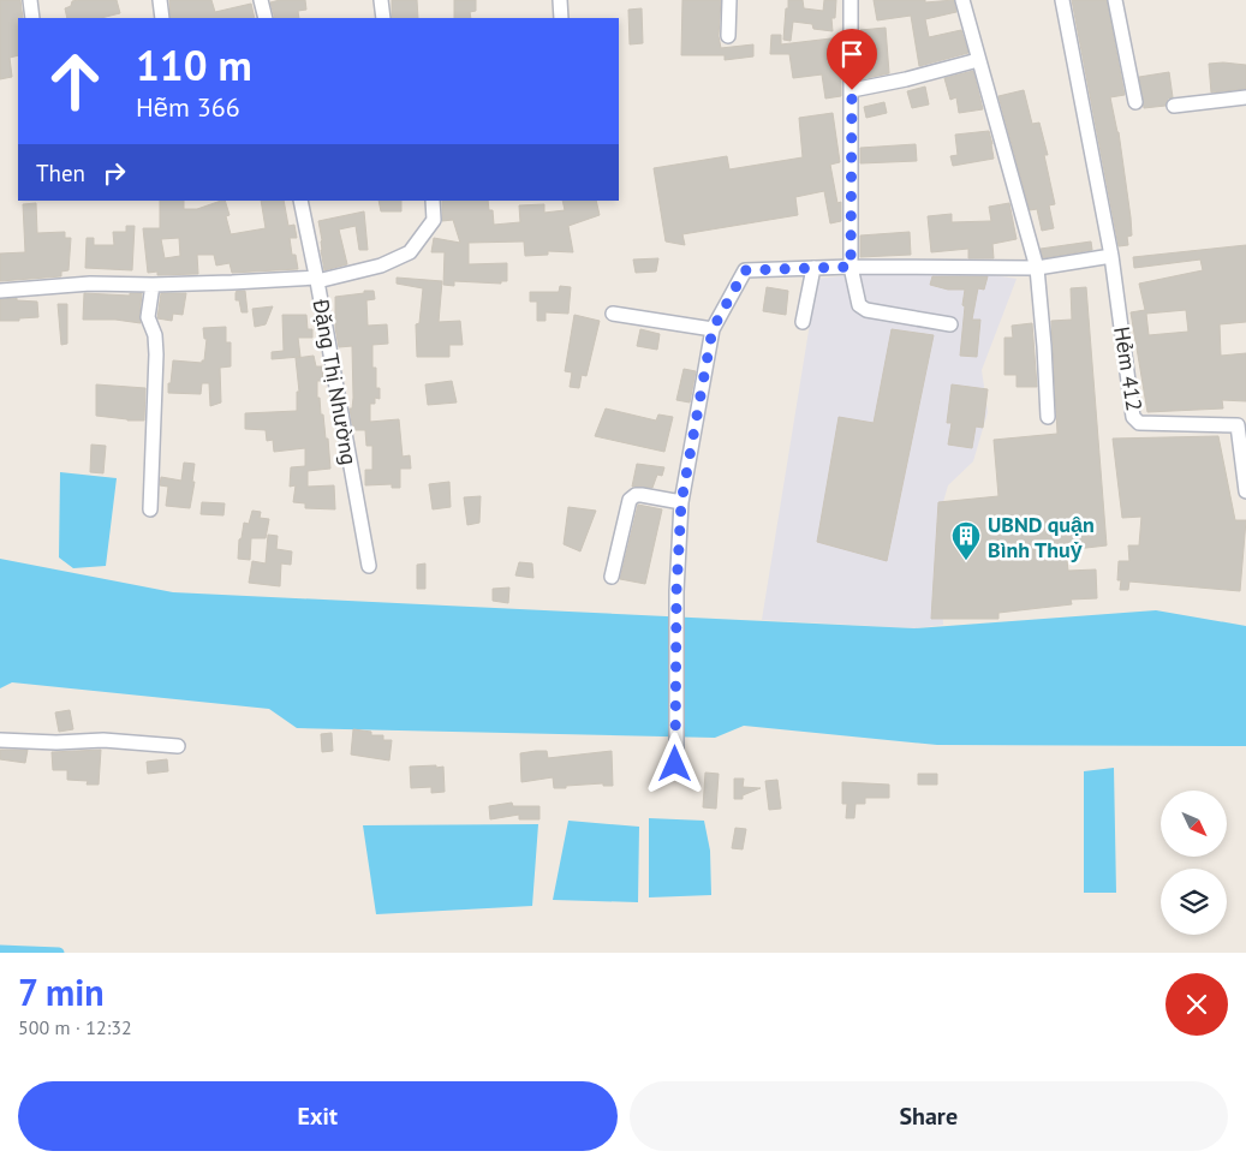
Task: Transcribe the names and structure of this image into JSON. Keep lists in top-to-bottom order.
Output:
{
  "streets": {
    "street": ["Hẻm 412", "Đặng Thị Nhường"]
  },
  "places": {
    "building": ["UBND quận Bình Thuỷ"]
  },
  "north": "bottom right",
  "page": {
    "turn": ["110 m", "Hẽm 366"],
    "then": "Then",
    "heading": ["7 min", "500 m · 12:32"],
    "buttons": ["Exit", "Share"]
  }
}
